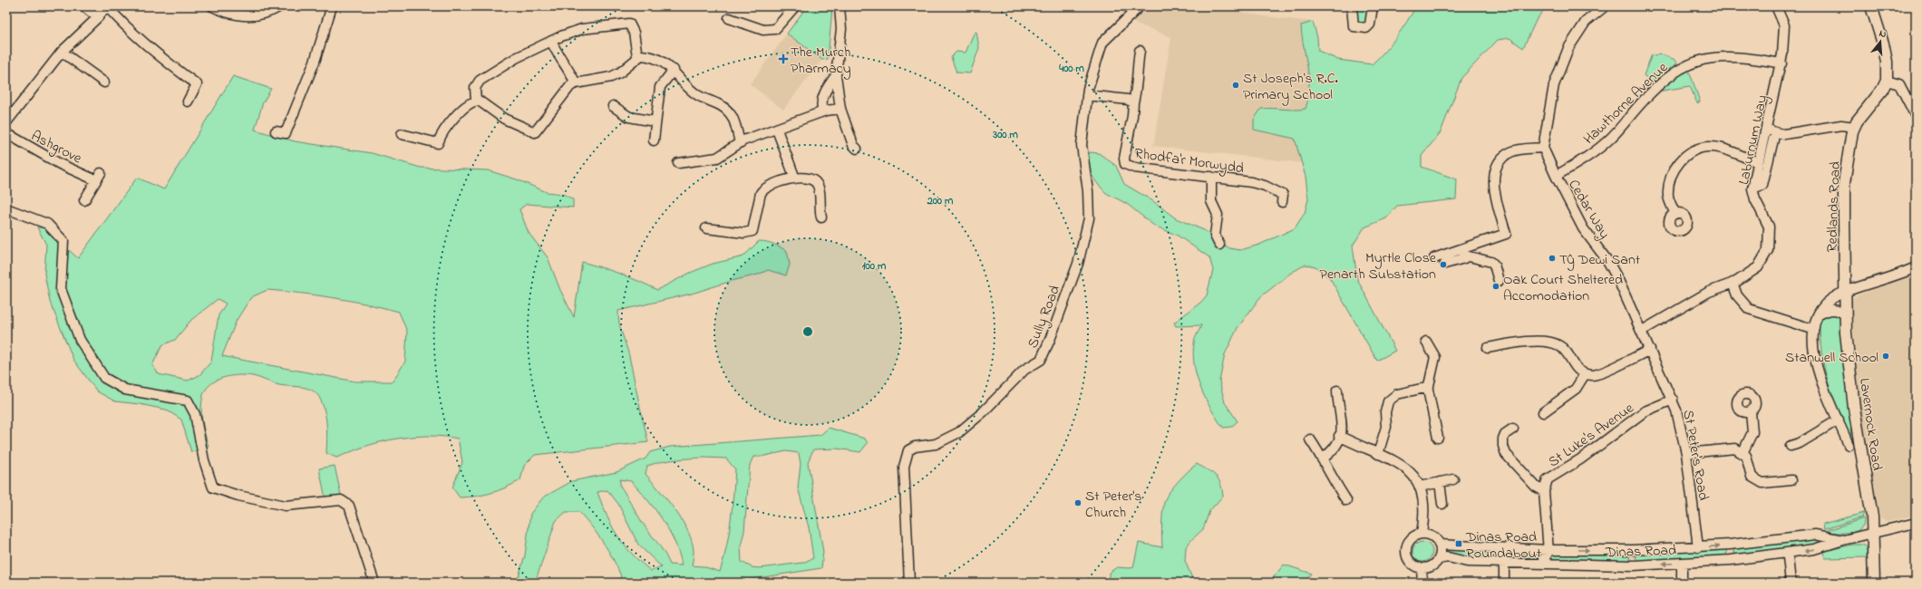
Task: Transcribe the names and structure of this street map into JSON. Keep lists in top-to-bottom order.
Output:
{
  "streets": {
    "main road": ["Redlands Road", "Lavernock Road"],
    "street": [
      "Hawthorne Avenue",
      "Laburnum Way",
      "Ashgrove",
      "Rhodfa'r Morwydd",
      "Cedar Way",
      "Sully Road",
      "St Luke's Avenue",
      "St Peter's Road",
      "Dinas Road"
    ]
  },
  "crossings": [
    ["Hawthorne Avenue", "Laburnum Way"],
    ["Hawthorne Avenue", "Cedar Way"],
    ["Redlands Road", "Lavernock Road"],
    ["Cedar Way", "St Peter's Road"],
    ["Lavernock Road", "Dinas Road"],
    ["St Luke's Avenue", "St Peter's Road"],
    ["St Peter's Road", "Dinas Road"]
  ],
  "places": {
    "health": ["The Murch Pharmacy"],
    "other": [
      "St Joseph's R.C. Primary School",
      "Tŷ Dewi Sant",
      "Myrtle Close Penarth Substation",
      "Oak Court Sheltered Accomodation",
      "Stanwell School",
      "St Peter's Church"
    ],
    "transit": ["Dinas Road Roundabout"]
  },
  "north": "top",
  "rings": [
    "400 m",
    "300 m",
    "200 m",
    "100 m"
  ]
}
